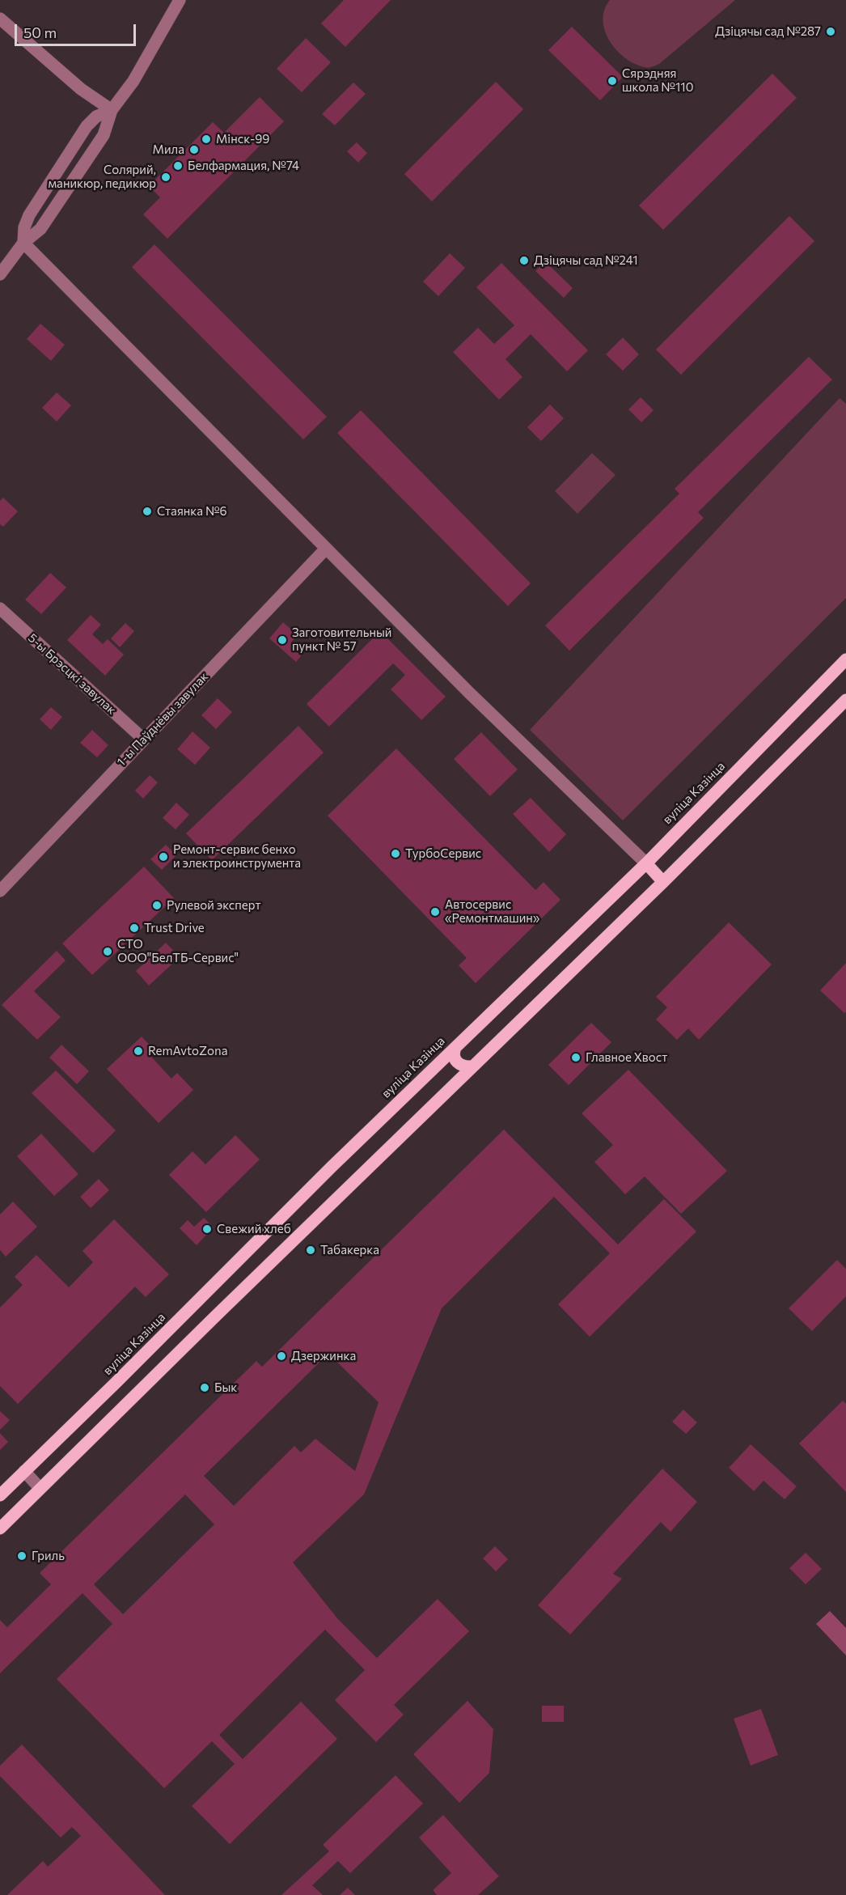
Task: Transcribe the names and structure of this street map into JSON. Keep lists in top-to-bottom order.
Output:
{
  "streets": {
    "main road": ["вуліца Казінца"],
    "street": ["5-ы Брэсцкі завулак", "1-ы Паўднёвы завулак"]
  },
  "crossings": [
    ["5-ы Брэсцкі завулак", "1-ы Паўднёвы завулак"]
  ],
  "places": [
    "Дзіцячы сад №287",
    "Сярэдняя школа №110",
    "Мінск-99",
    "Мила",
    "Белфармация, №74",
    "Солярий, маникюр, педикюр",
    "Дзіцячы сад №241",
    "Стаянка №6",
    "Заготовительный пункт № 57",
    "ТурбоСервис",
    "Ремонт-сервис бенхо и электроинструмента",
    "Рулевой эксперт",
    "Автосервис «Ремонтмашин»",
    "Trust Drive",
    "СТО ООО\"БелТБ-Сервис\"",
    "RemAvtoZona",
    "Главное Хвост",
    "Свежий хлеб",
    "Табакерка",
    "Дзержинка",
    "Бык",
    "Гриль"
  ],
  "scale_bar": "50 m"
}
